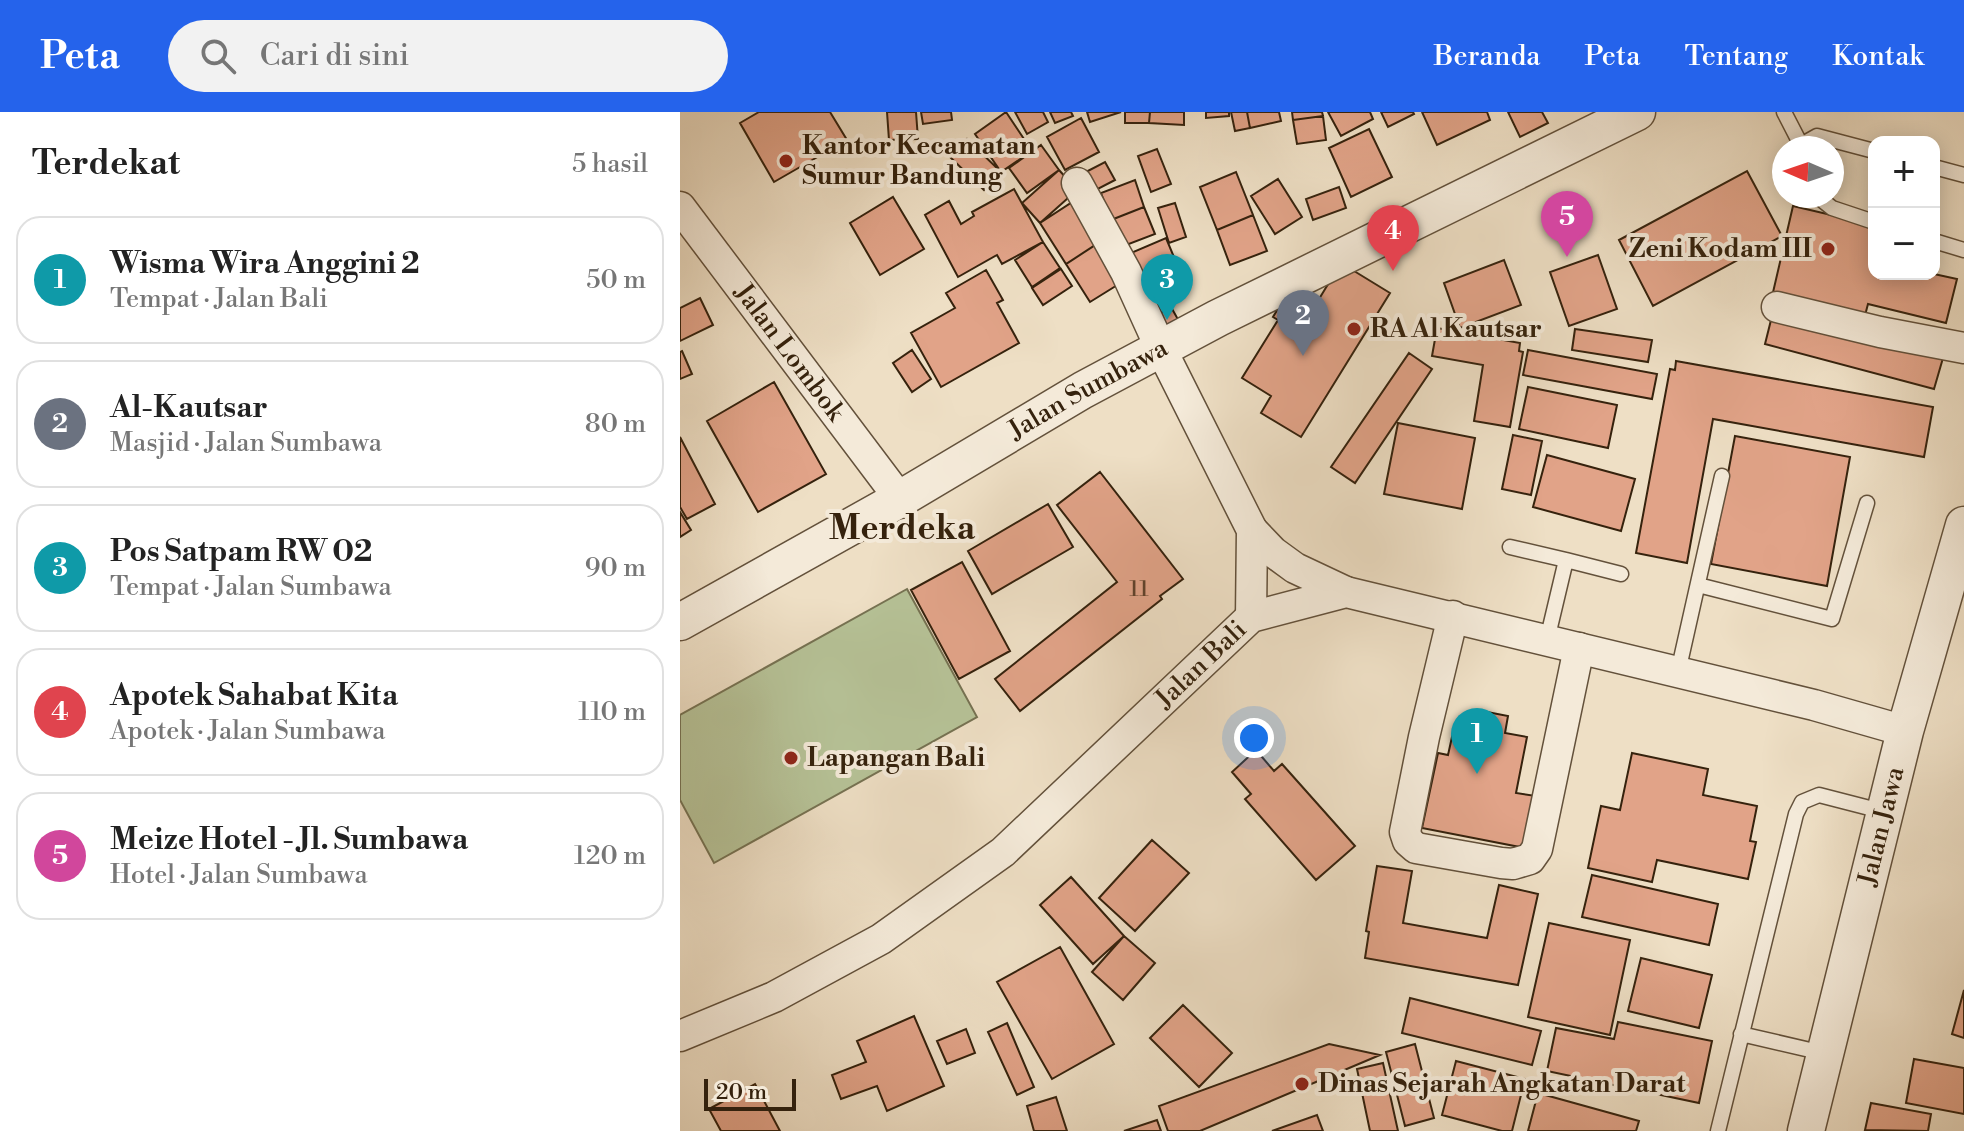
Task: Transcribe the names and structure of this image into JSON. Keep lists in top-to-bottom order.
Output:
{
  "streets": {
    "street": [
      "Jalan Lombok",
      "Jalan Sumbawa",
      "Jalan Bali",
      "Jalan Jawa"
    ]
  },
  "crossings": [
    ["Jalan Lombok", "Jalan Sumbawa"],
    ["Jalan Bali", "Jalan Jawa"]
  ],
  "districts": ["Merdeka"],
  "places": [
    "Kantor Kecamatan Sumur Bandung",
    "Zeni Kodam III",
    "RA Al Kautsar",
    "Lapangan Bali",
    "Dinas Sejarah Angkatan Darat"
  ],
  "house_numbers": ["11"],
  "scale_bar": "20 m",
  "north": "left",
  "page": {
    "header": "Peta",
    "search": "Cari di sini",
    "nav": [
      "Beranda",
      "Peta",
      "Tentang",
      "Kontak"
    ],
    "heading": ["Terdekat", "5 hasil"],
    "map_buttons": ["+", "−"],
    "pins": [
      "5",
      "4",
      "3",
      "2",
      "1"
    ],
    "list": [
      {
        "mark": "1",
        "name": "Wisma Wira Anggini 2",
        "note": "Tempat · Jalan Bali",
        "value": "50 m"
      },
      {
        "mark": "2",
        "name": "Al-Kautsar",
        "note": "Masjid · Jalan Sumbawa",
        "value": "80 m"
      },
      {
        "mark": "3",
        "name": "Pos Satpam RW 02",
        "note": "Tempat · Jalan Sumbawa",
        "value": "90 m"
      },
      {
        "mark": "4",
        "name": "Apotek Sahabat Kita",
        "note": "Apotek · Jalan Sumbawa",
        "value": "110 m"
      },
      {
        "mark": "5",
        "name": "Meize Hotel - Jl. Sumbawa",
        "note": "Hotel · Jalan Sumbawa",
        "value": "120 m"
      }
    ],
    "scale": "20 m"
  }
}
